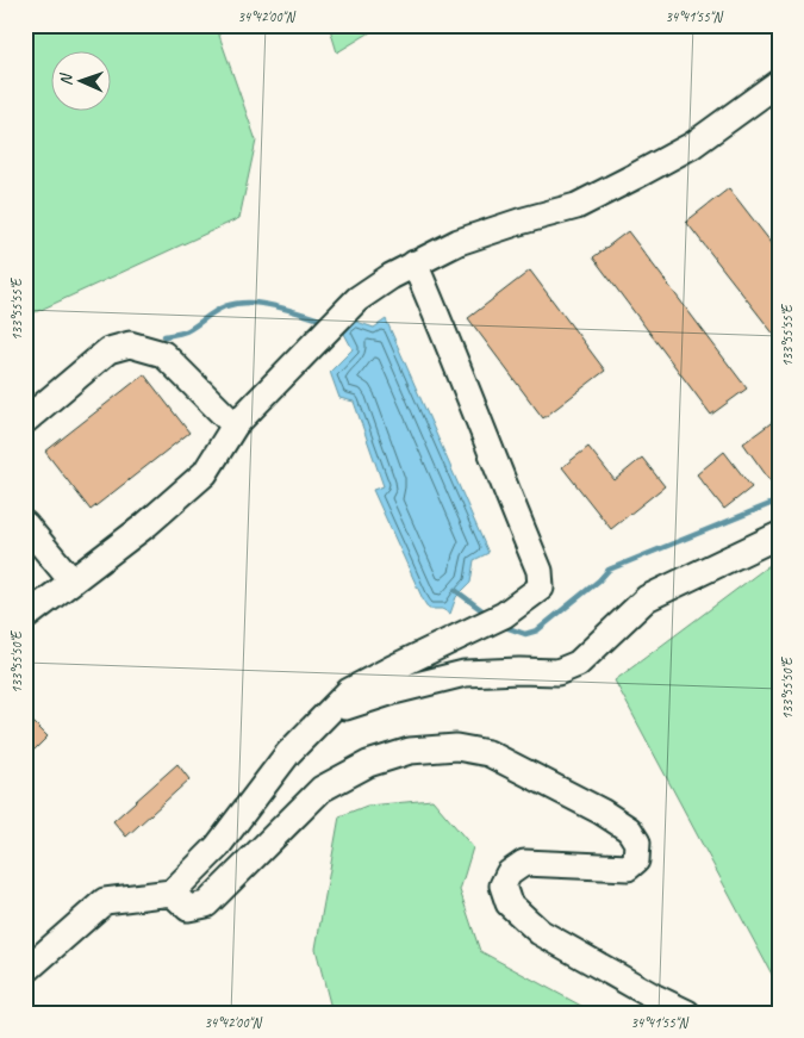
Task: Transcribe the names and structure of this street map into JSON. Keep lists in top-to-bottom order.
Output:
{
  "north": "left",
  "coordinates": [
    "34°42'00\"N",
    "34°41'55\"N",
    "133°55'55\"E",
    "133°55'50\"E"
  ]
}
